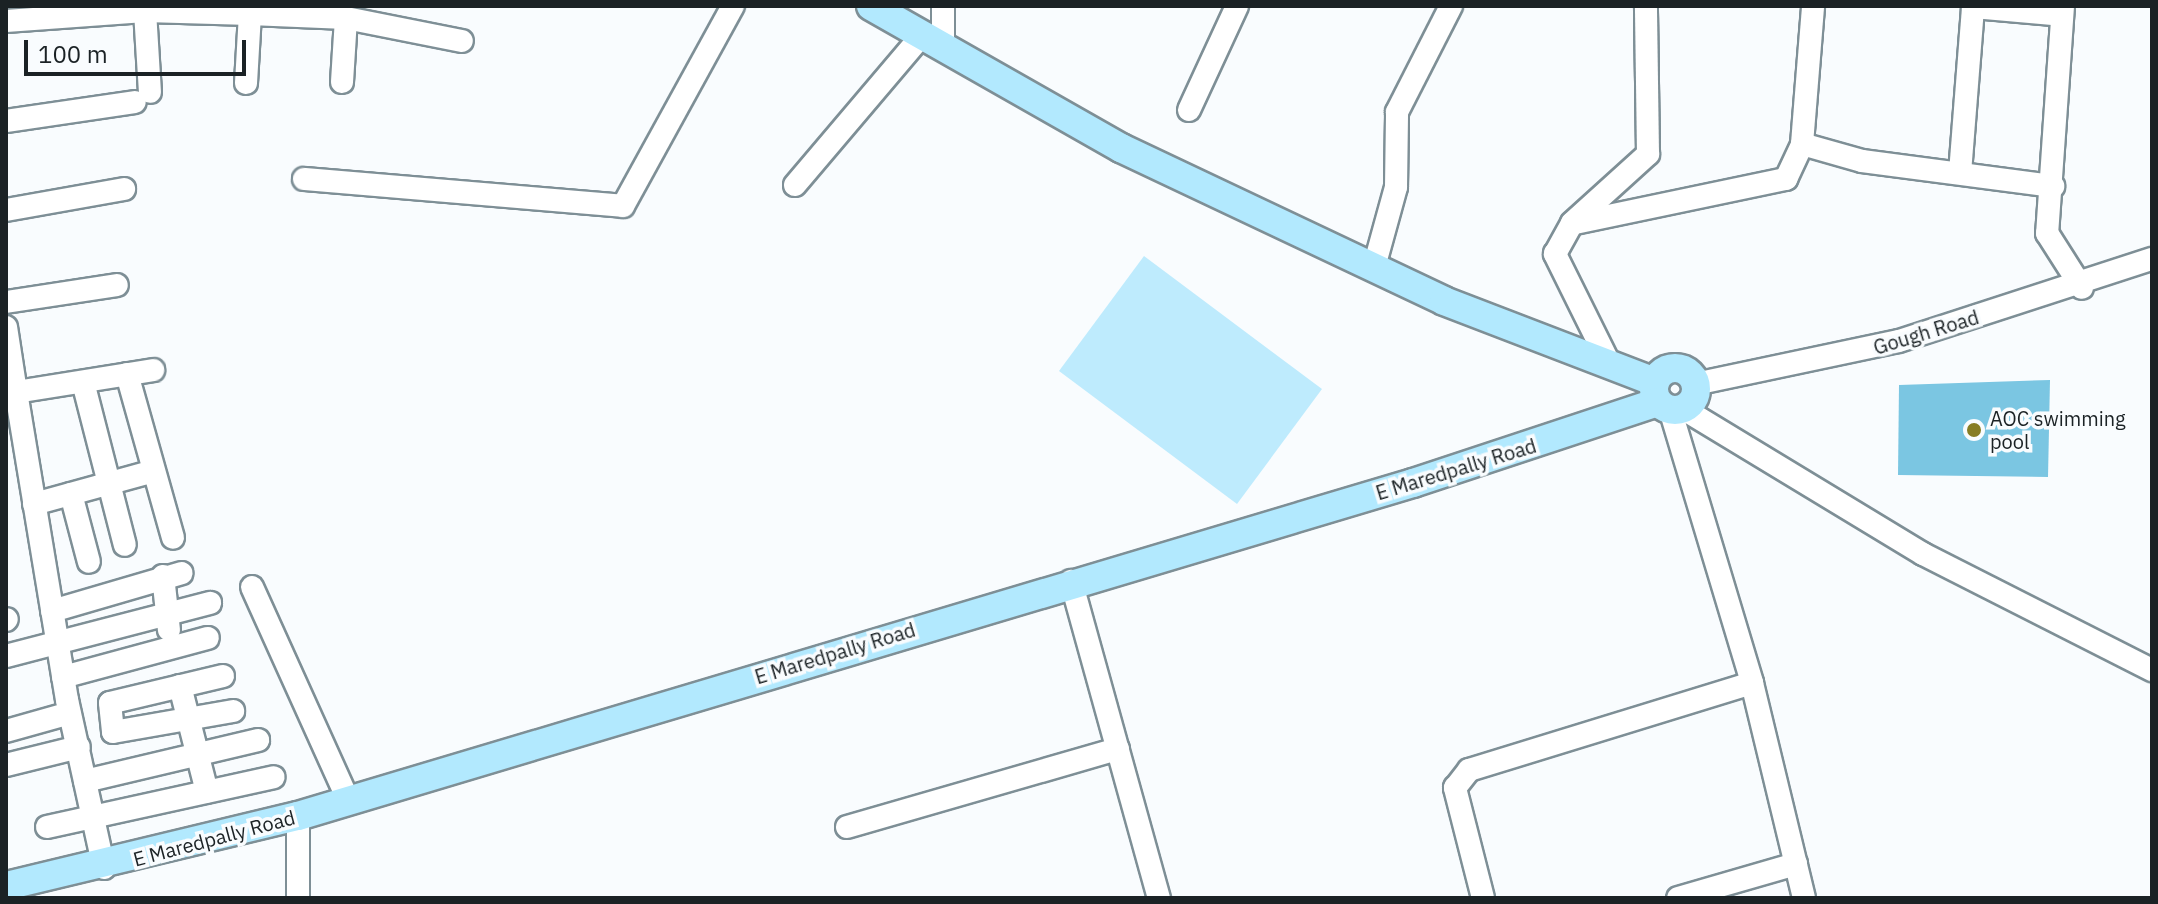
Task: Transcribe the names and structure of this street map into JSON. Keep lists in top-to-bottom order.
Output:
{
  "streets": {
    "main road": ["E Maredpally Road"],
    "street": ["Gough Road"]
  },
  "crossings": [
    ["Gough Road", "E Maredpally Road"]
  ],
  "places": ["AOC swimming pool"],
  "scale_bar": "100 m"
}
